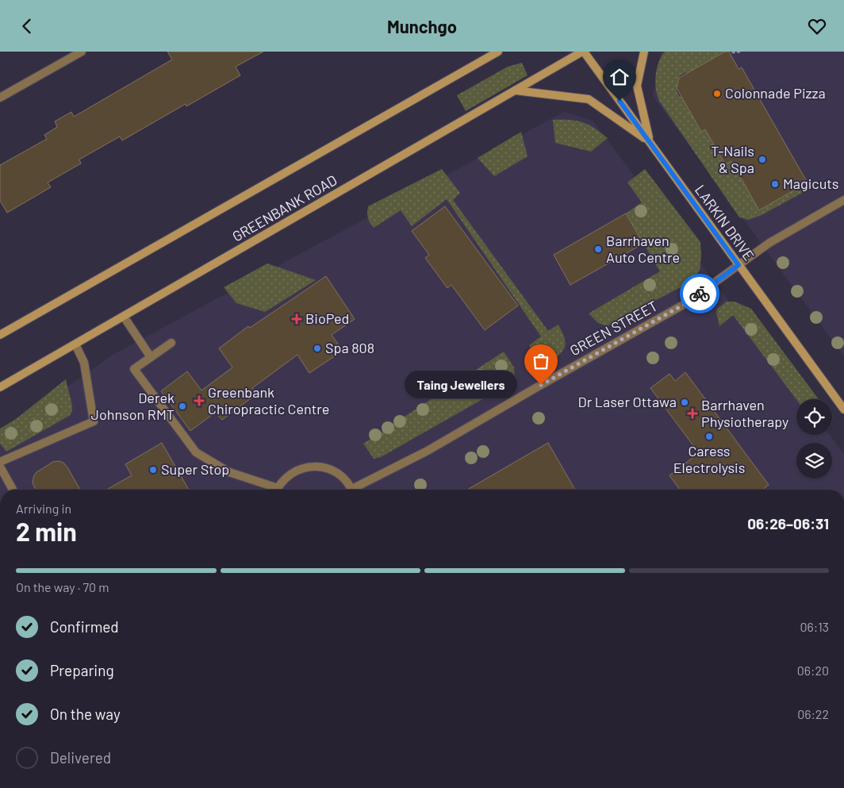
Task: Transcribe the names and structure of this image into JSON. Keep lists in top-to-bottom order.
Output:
{
  "streets": {
    "main road": ["GREENBANK ROAD", "LARKIN DRIVE"],
    "street": ["GREEN STREET"]
  },
  "crossings": [
    ["GREENBANK ROAD", "LARKIN DRIVE"],
    ["LARKIN DRIVE", "GREEN STREET"]
  ],
  "places": {
    "other": [
      "Colonnade Pizza",
      "T-Nails & Spa",
      "Magicuts",
      "Barrhaven Auto Centre",
      "Spa 808",
      "Taing Jewellers",
      "Dr Laser Ottawa",
      "Derek Johnson RMT",
      "Caress Electrolysis",
      "Super Stop"
    ],
    "health": ["BioPed", "Greenbank Chiropractic Centre", "Barrhaven Physiotherapy"]
  },
  "page": {
    "header": "Munchgo",
    "bubble": "Taing Jewellers",
    "heading": ["2 min", "Arriving in", "06:26–06:31"],
    "bar": "On the way · 70 m",
    "list": [
      ["Confirmed", "06:13"],
      ["Preparing", "06:20"],
      ["On the way", "06:22"],
      "Delivered"
    ]
  }
}
